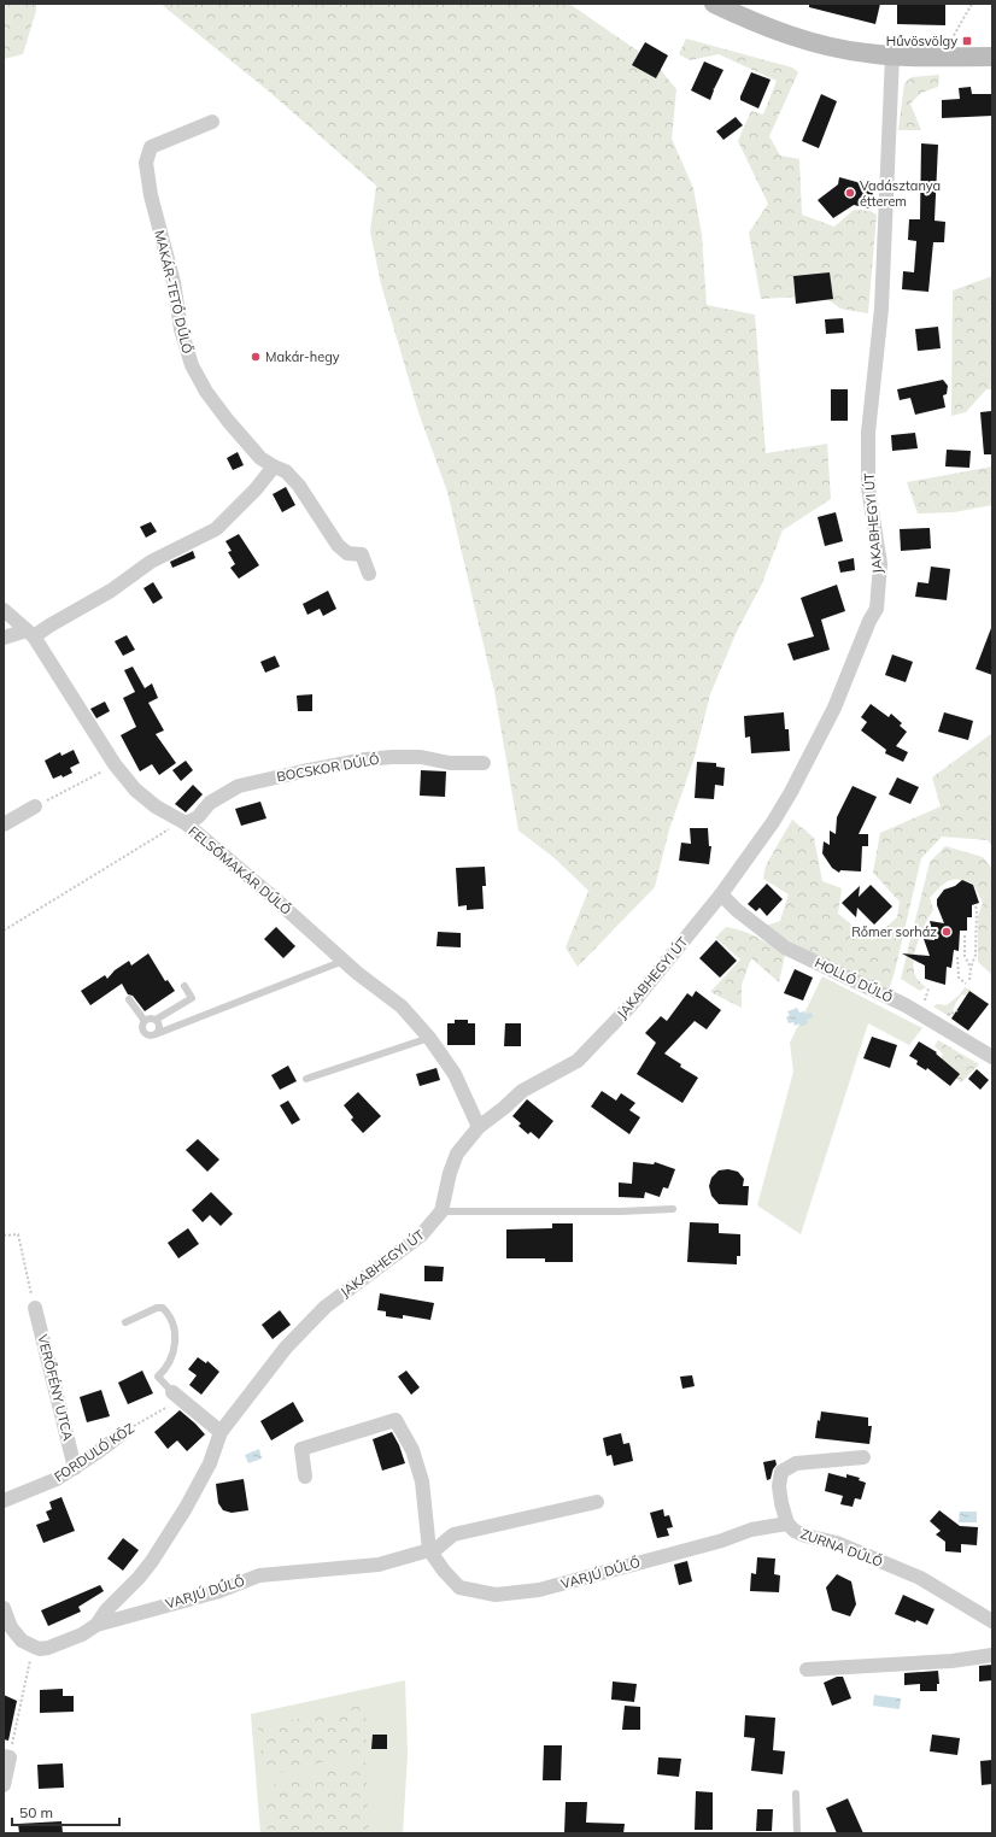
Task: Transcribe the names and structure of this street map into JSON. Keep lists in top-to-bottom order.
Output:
{
  "streets": {
    "street": [
      "MAKÁR-TETŐ DŰLŐ",
      "JAKABHEGYI ÚT",
      "BOCSKOR DŰLŐ",
      "FELSŐMAKÁR DŰLŐ",
      "HOLLÓ DŰLŐ",
      "VERŐFÉNY UTCA",
      "FORDULÓ KÖZ",
      "ZURNA DŰLŐ",
      "VARJÚ DŰLŐ"
    ]
  },
  "crossings": [
    ["JAKABHEGYI ÚT", "FELSŐMAKÁR DŰLŐ"],
    ["JAKABHEGYI ÚT", "HOLLÓ DŰLŐ"],
    ["JAKABHEGYI ÚT", "VARJÚ DŰLŐ"],
    ["BOCSKOR DŰLŐ", "FELSŐMAKÁR DŰLŐ"],
    ["VERŐFÉNY UTCA", "FORDULÓ KÖZ"],
    ["ZURNA DŰLŐ", "VARJÚ DŰLŐ"]
  ],
  "places": {
    "transit": ["Hűvösvölgy"],
    "other": ["Vadásztanya étterem", "Makár-hegy", "Rőmer sorház"]
  },
  "scale_bar": "50 m"
}
